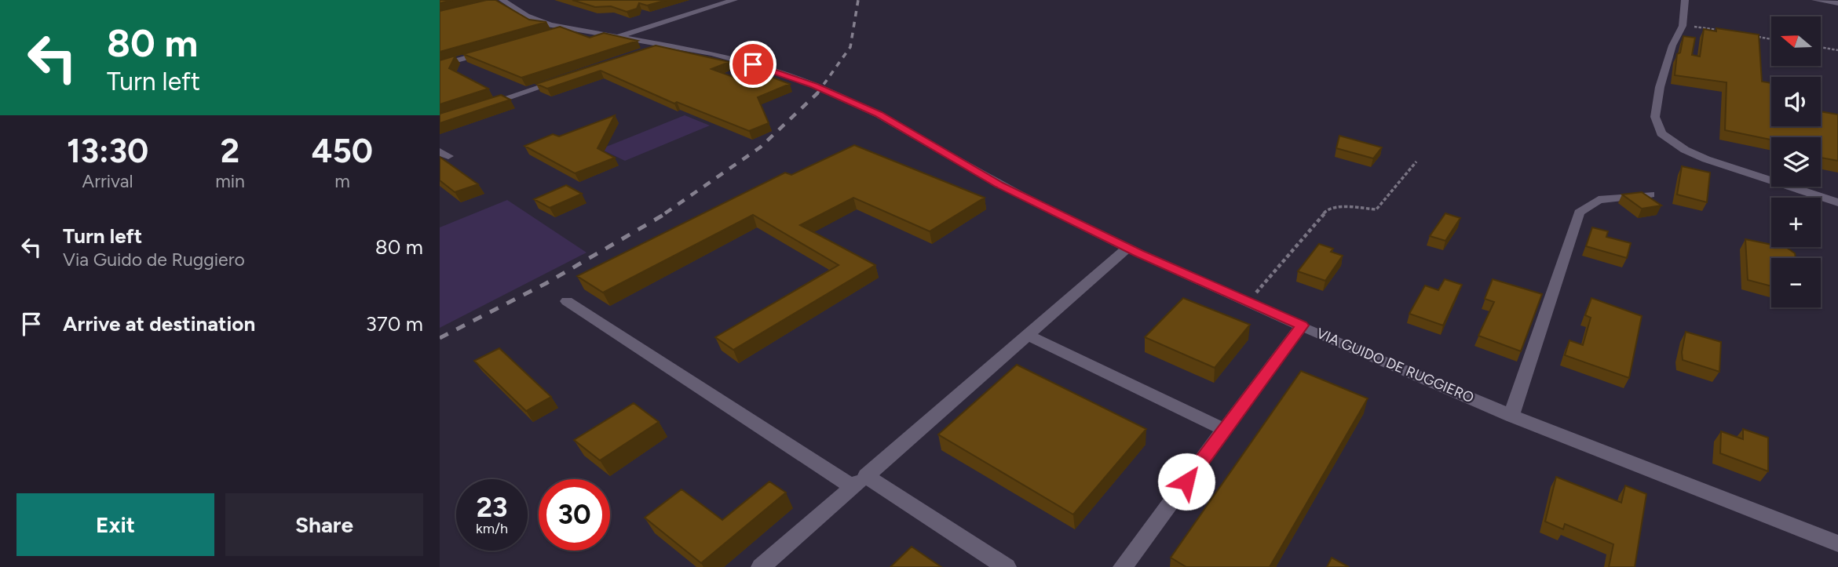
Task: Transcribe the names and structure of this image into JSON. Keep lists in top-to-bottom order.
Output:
{
  "streets": {
    "street": ["VIA GUIDO DE RUGGIERO"]
  },
  "north": "left",
  "page": {
    "turn": ["80 m", "Turn left"],
    "map_buttons": ["+", "−"],
    "eta": [
      "13:30",
      "Arrival",
      "2",
      "min",
      "450",
      "m"
    ],
    "list": [
      {
        "name": "Turn left",
        "note": "Via Guido de Ruggiero",
        "value": "80 m"
      },
      {
        "name": "Arrive at destination",
        "value": "370 m"
      }
    ],
    "speed": "23 km/h",
    "limit": "30",
    "buttons": ["Exit", "Share"]
  }
}
